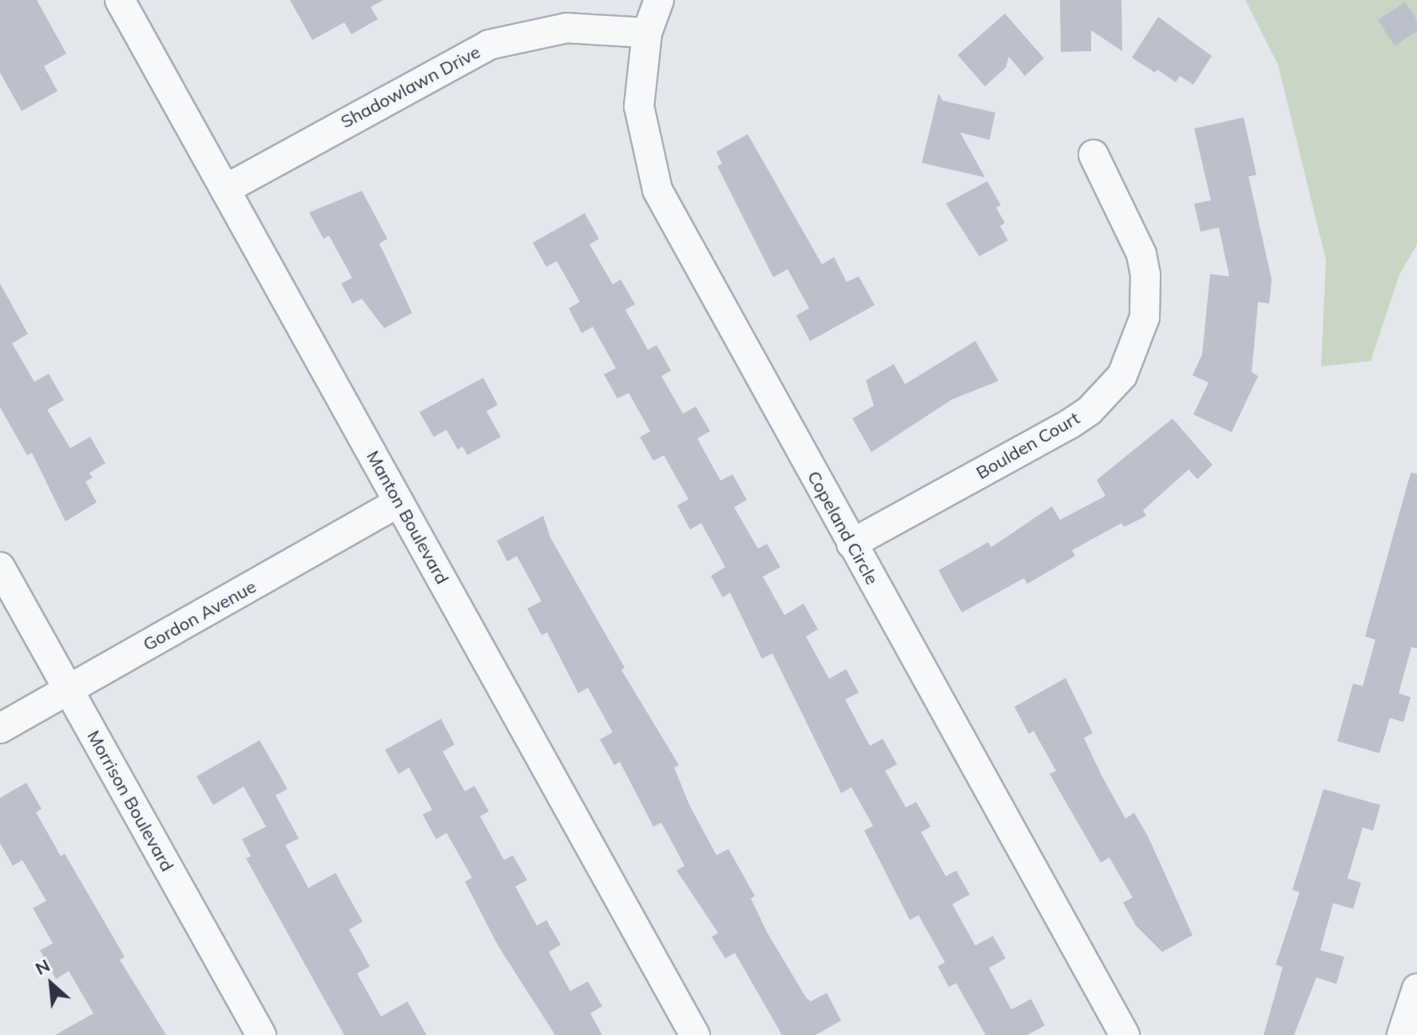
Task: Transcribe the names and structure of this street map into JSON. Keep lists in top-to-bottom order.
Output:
{
  "streets": {
    "street": [
      "Shadowlawn Drive",
      "Boulden Court",
      "Manton Boulevard",
      "Copeland Circle",
      "Gordon Avenue",
      "Morrison Boulevard"
    ]
  },
  "crossings": [
    ["Shadowlawn Drive", "Manton Boulevard"],
    ["Shadowlawn Drive", "Copeland Circle"],
    ["Boulden Court", "Copeland Circle"],
    ["Manton Boulevard", "Gordon Avenue"],
    ["Gordon Avenue", "Morrison Boulevard"]
  ],
  "north": "top left"
}
